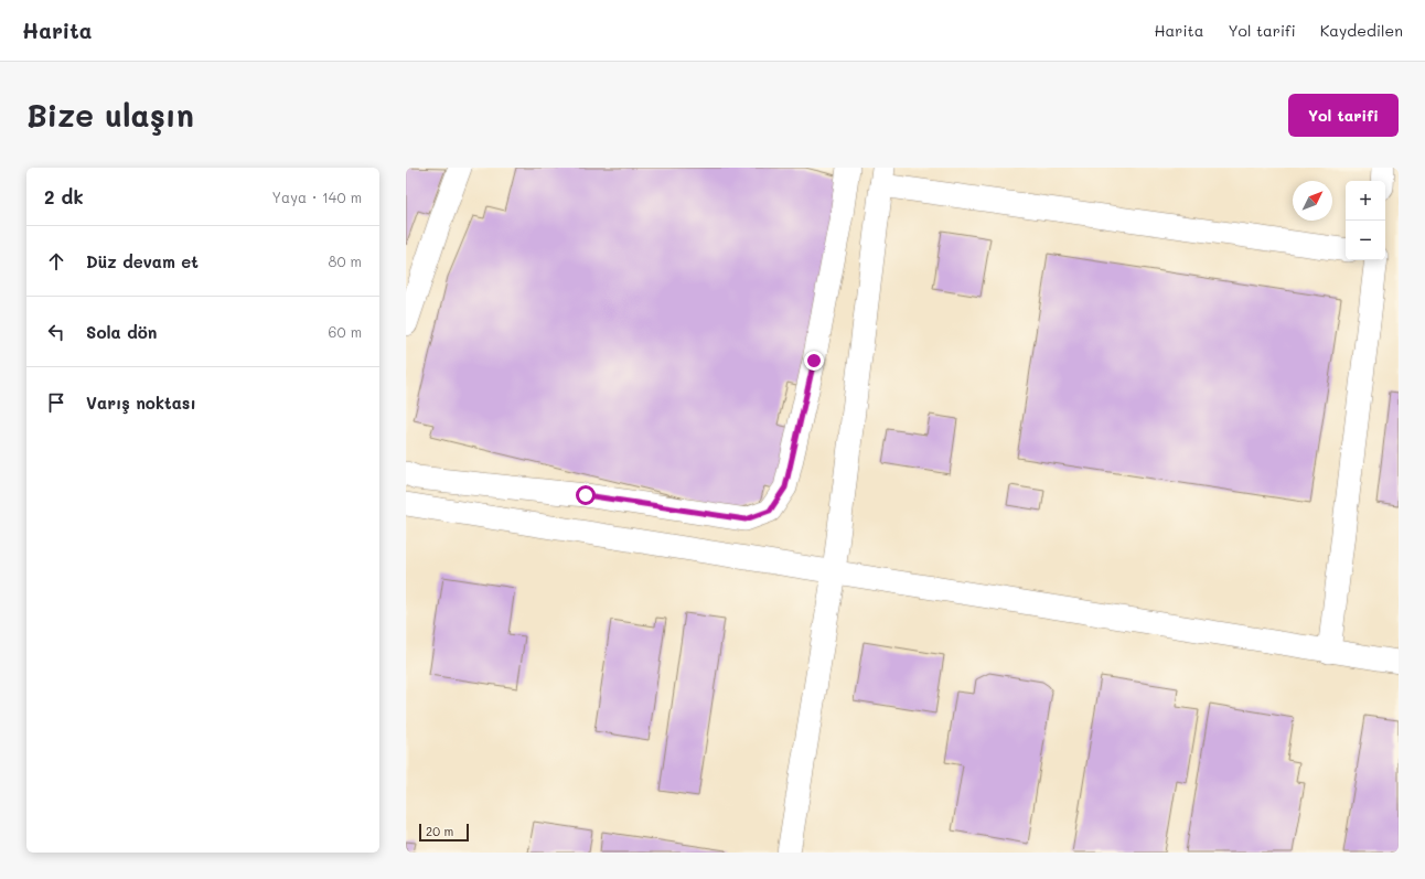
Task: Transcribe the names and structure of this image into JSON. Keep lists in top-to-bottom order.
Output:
{
  "scale_bar": "20 m",
  "north": "top right",
  "page": {
    "header": "Harita",
    "nav": ["Harita", "Yol tarifi", "Kaydedilen"],
    "buttons": "Yol tarifi",
    "title": "Bize ulaşın",
    "heading": ["2 dk", "Yaya · 140 m"],
    "map_buttons": ["+", "−"],
    "list": [
      ["Düz devam et", "80 m"],
      ["Sola dön", "60 m"],
      "Varış noktası"
    ],
    "scale": "20 m"
  }
}
